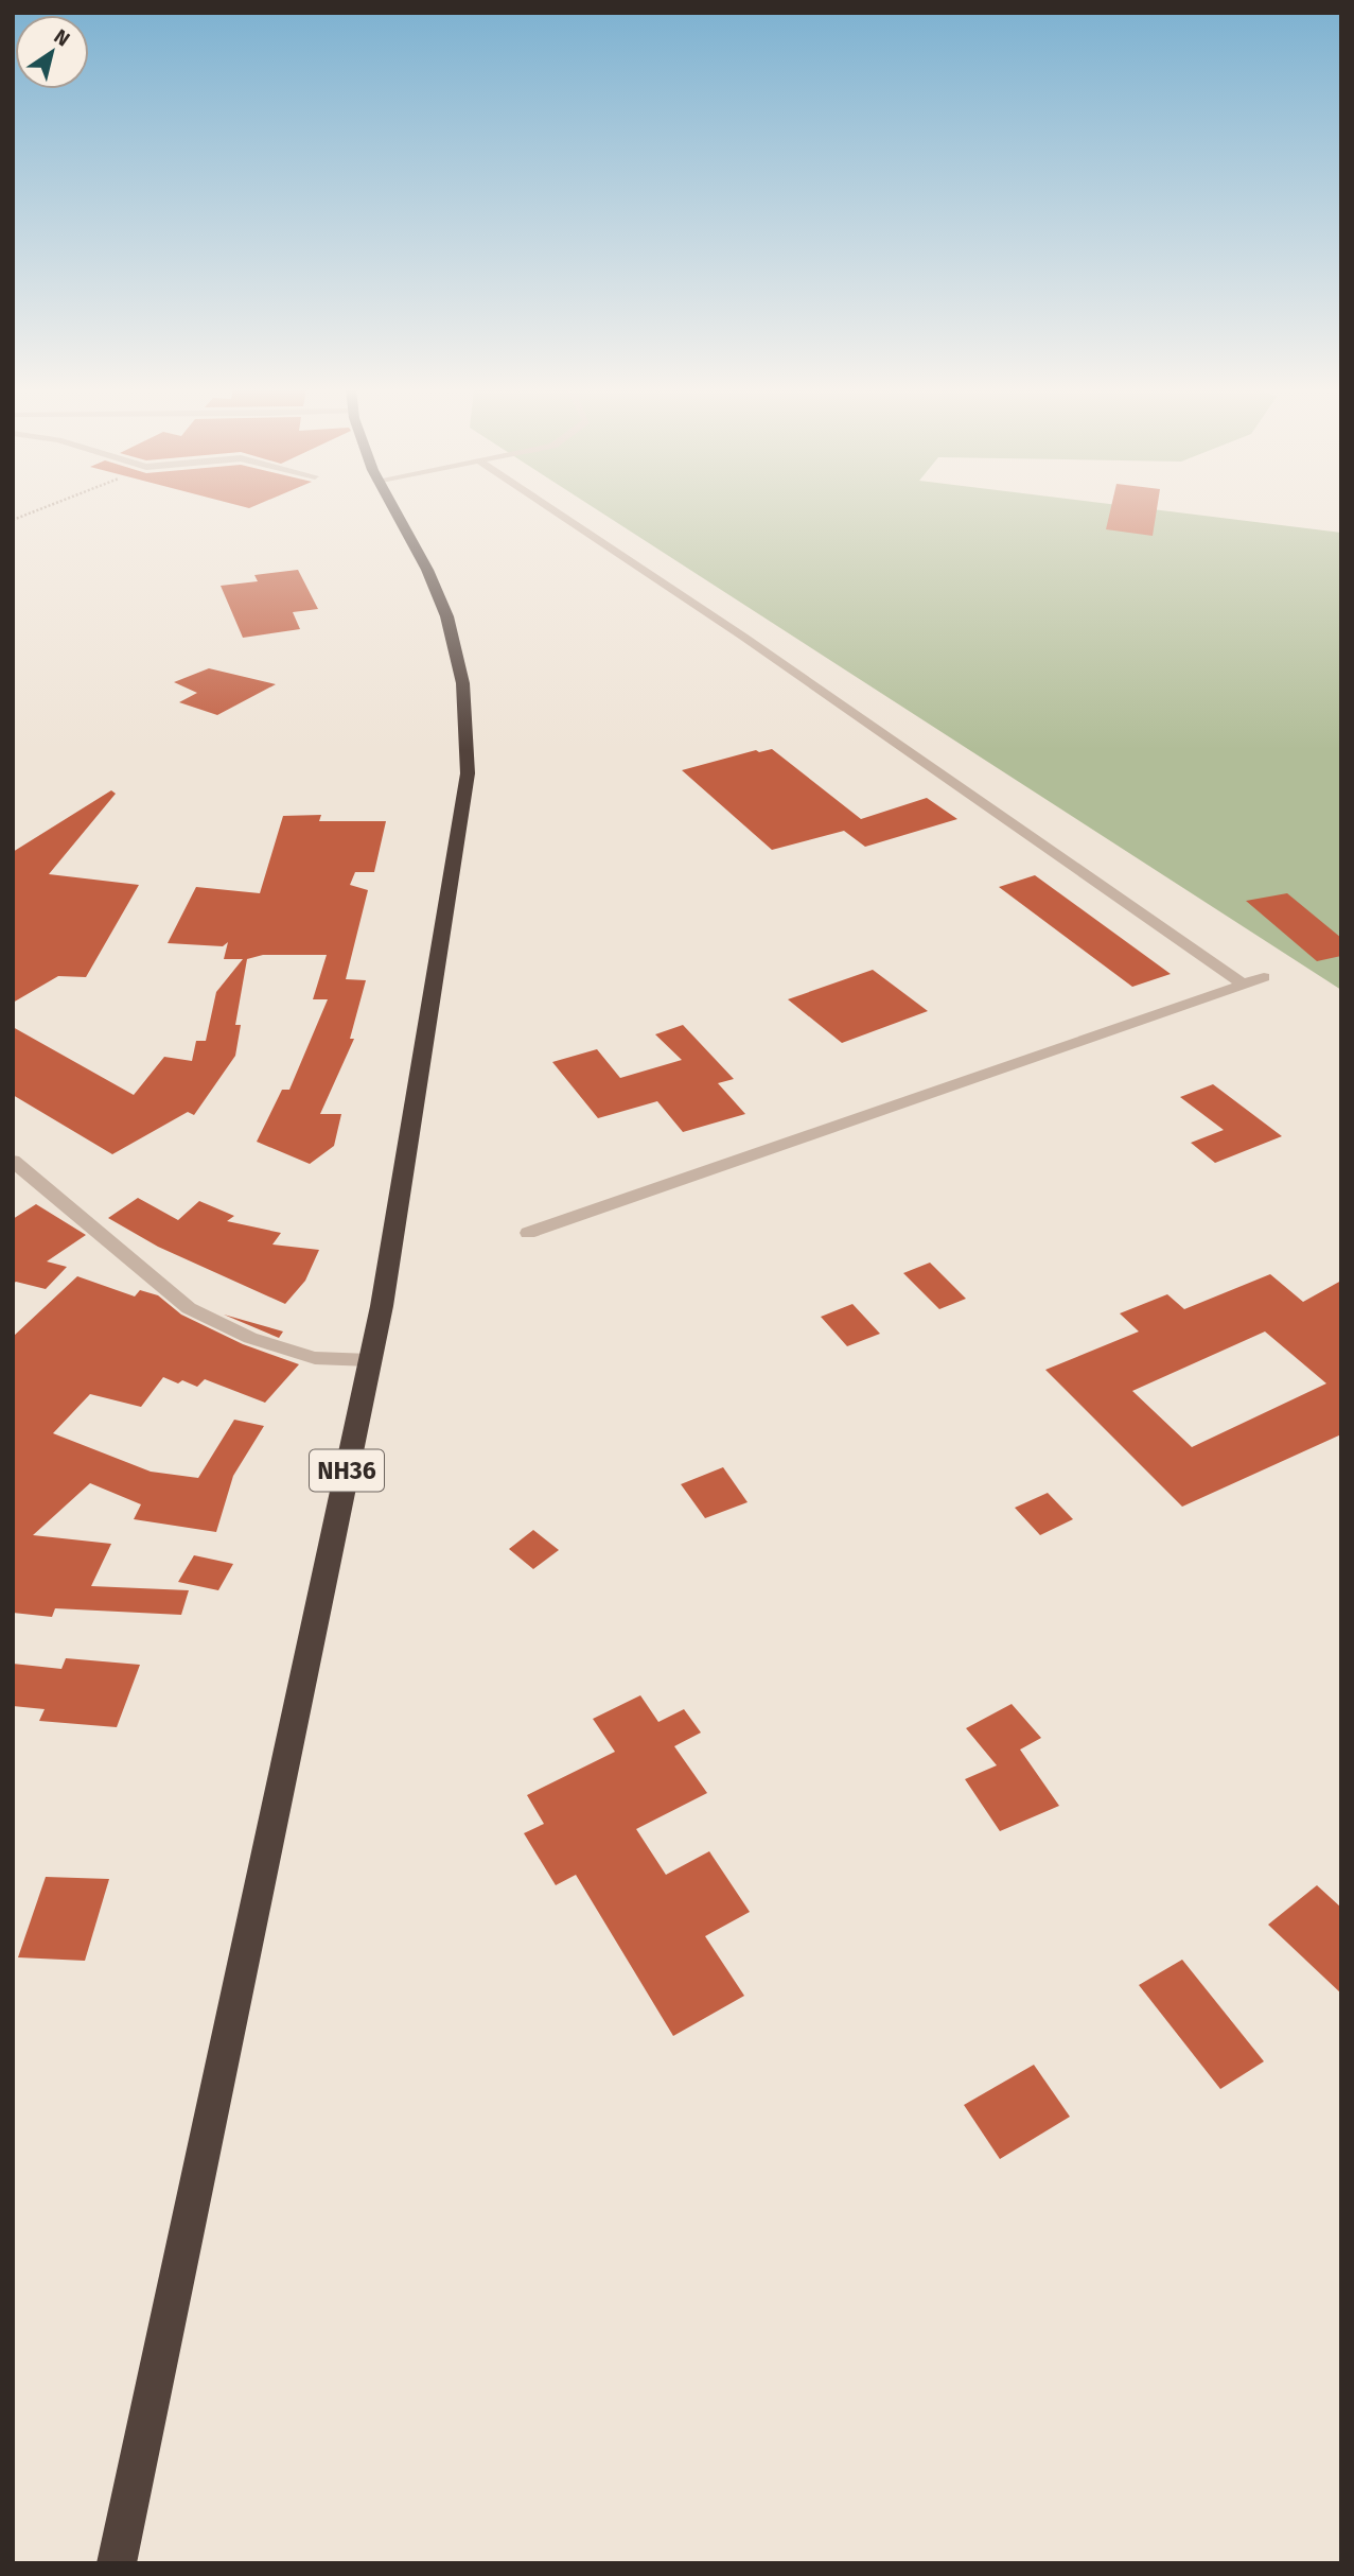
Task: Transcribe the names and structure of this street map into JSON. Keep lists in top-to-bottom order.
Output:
{
  "streets": {
    "highway": ["NH36"]
  },
  "north": "top right"
}
